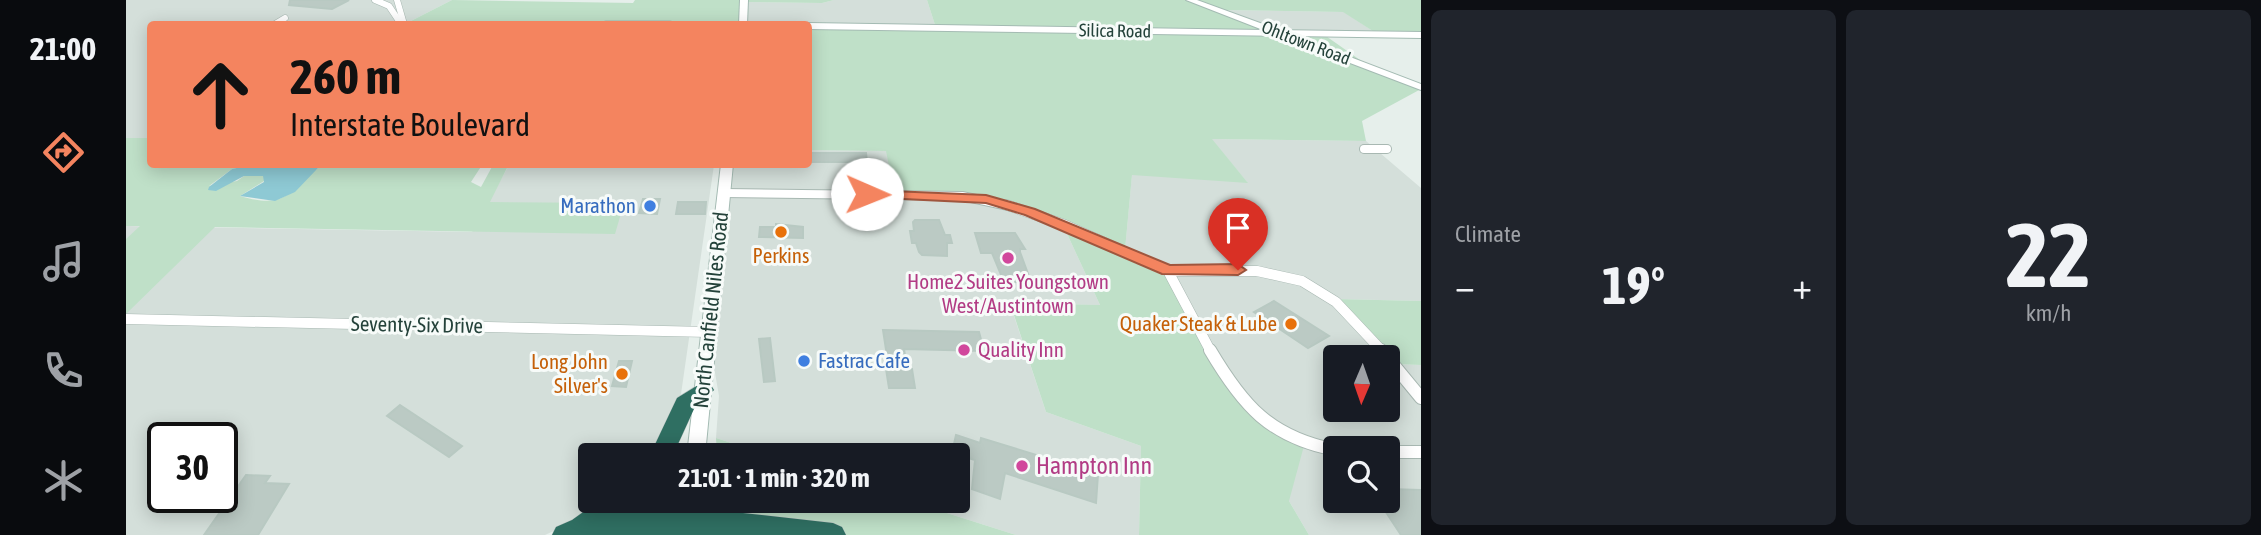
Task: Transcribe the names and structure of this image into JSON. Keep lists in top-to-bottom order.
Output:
{
  "streets": {
    "street": [
      "Silica Road",
      "Ohltown Road",
      "North Canfield Niles Road",
      "Seventy-Six Drive"
    ]
  },
  "crossings": [
    ["Silica Road", "Ohltown Road"],
    ["North Canfield Niles Road", "Seventy-Six Drive"]
  ],
  "places": [
    "Marathon",
    "Perkins",
    "Home2 Suites Youngstown West/Austintown",
    "Quaker Steak & Lube",
    "Quality Inn",
    "Fastrac Cafe",
    "Long John Silver's",
    "Hampton Inn"
  ],
  "north": "bottom",
  "page": {
    "tabs": "21:00",
    "tile": [
      "Climate",
      ["22", "km/h"]
    ],
    "turn": ["260 m", "Interstate Boulevard"],
    "heat": ["−", "19°", "+"],
    "limit": "30",
    "trip": "21:01 · 1 min · 320 m"
  }
}
